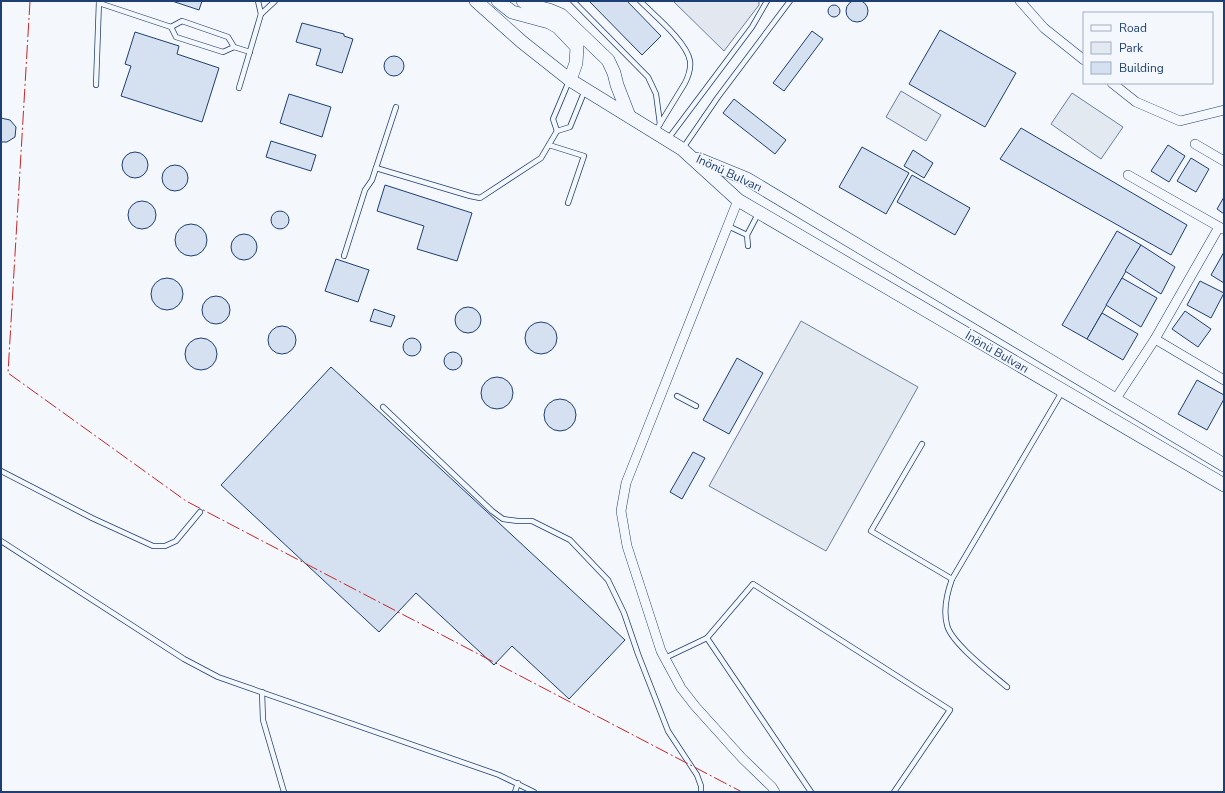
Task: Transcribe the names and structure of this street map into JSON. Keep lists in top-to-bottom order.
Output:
{
  "streets": {
    "street": ["İnönü Bulvarı"]
  },
  "legend": ["Road", "Park", "Building"]
}
